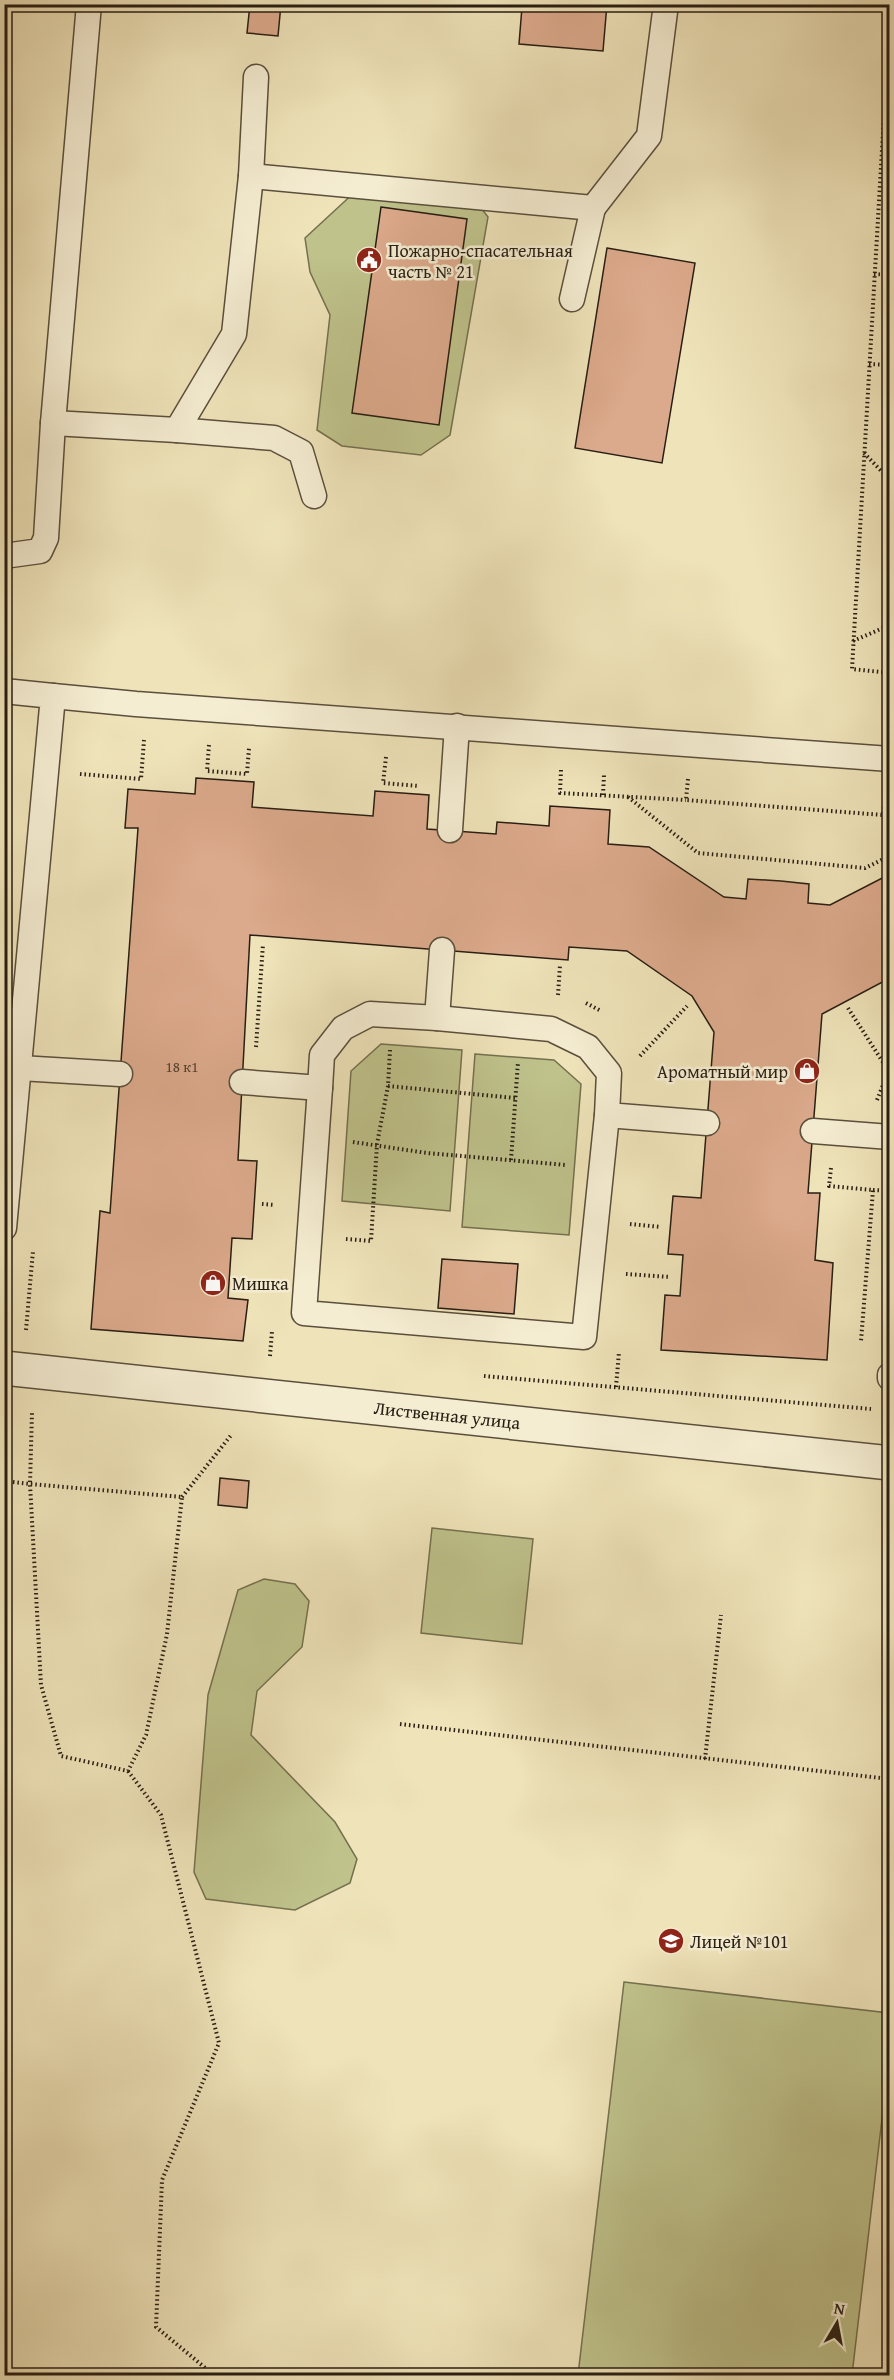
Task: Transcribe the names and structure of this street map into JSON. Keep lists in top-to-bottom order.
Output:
{
  "streets": {
    "street": ["Лиственная улица"]
  },
  "places": {
    "public building": ["Пожарно-спасательная часть № 21"],
    "shop": ["Ароматный мир", "Мишка"],
    "school or university": ["Лицей №101"]
  },
  "house_numbers": ["18 к1"],
  "north": "top"
}
